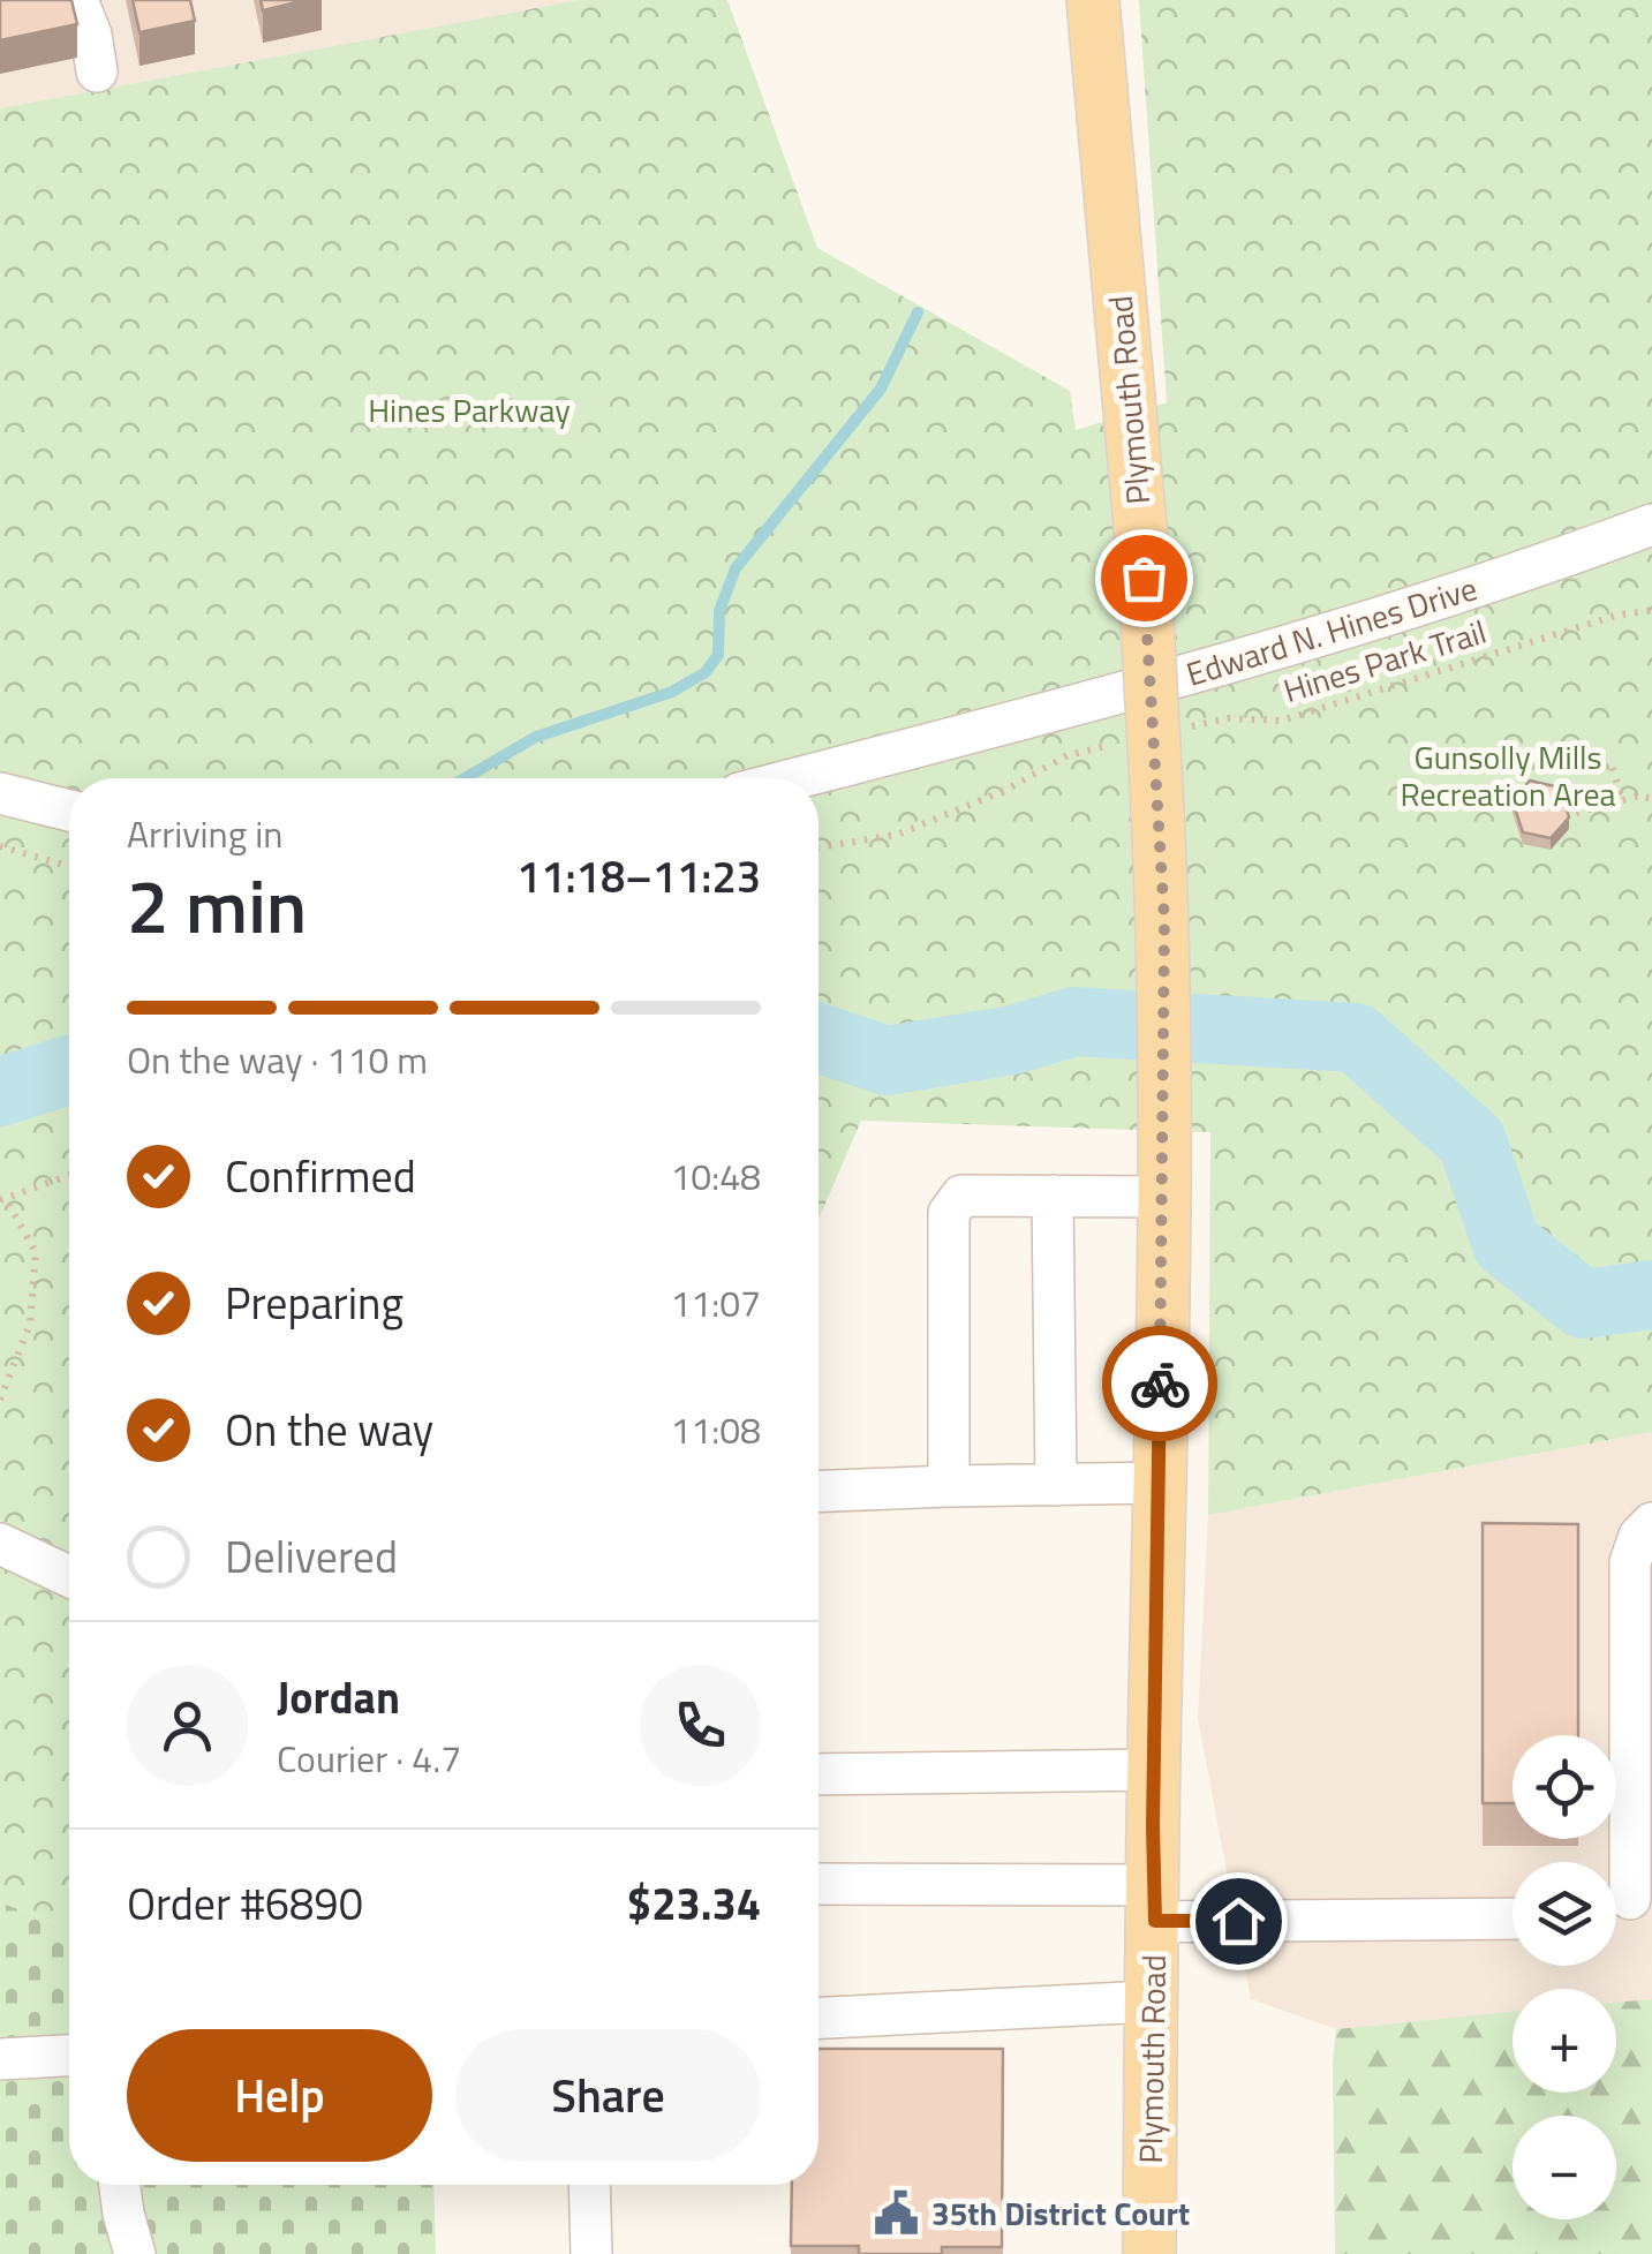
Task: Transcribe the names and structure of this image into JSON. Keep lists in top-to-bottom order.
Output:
{
  "streets": {
    "main road": ["Plymouth Road"],
    "street": ["Edward N. Hines Drive"],
    "path": ["Hines Park Trail"]
  },
  "parks": ["Hines Parkway", "Gunsolly Mills Recreation Area"],
  "places": {
    "public building": ["35th District Court"]
  },
  "page": {
    "heading": ["2 min", "Arriving in", "11:18–11:23"],
    "panel": [
      "Jordan",
      "Courier · 4.7",
      "Order #6890",
      "$23.34"
    ],
    "bar": "On the way · 110 m",
    "list": [
      ["Confirmed", "10:48"],
      ["Preparing", "11:07"],
      ["On the way", "11:08"],
      "Delivered"
    ],
    "map_buttons": ["+", "−"],
    "buttons": ["Help", "Share"]
  }
}
